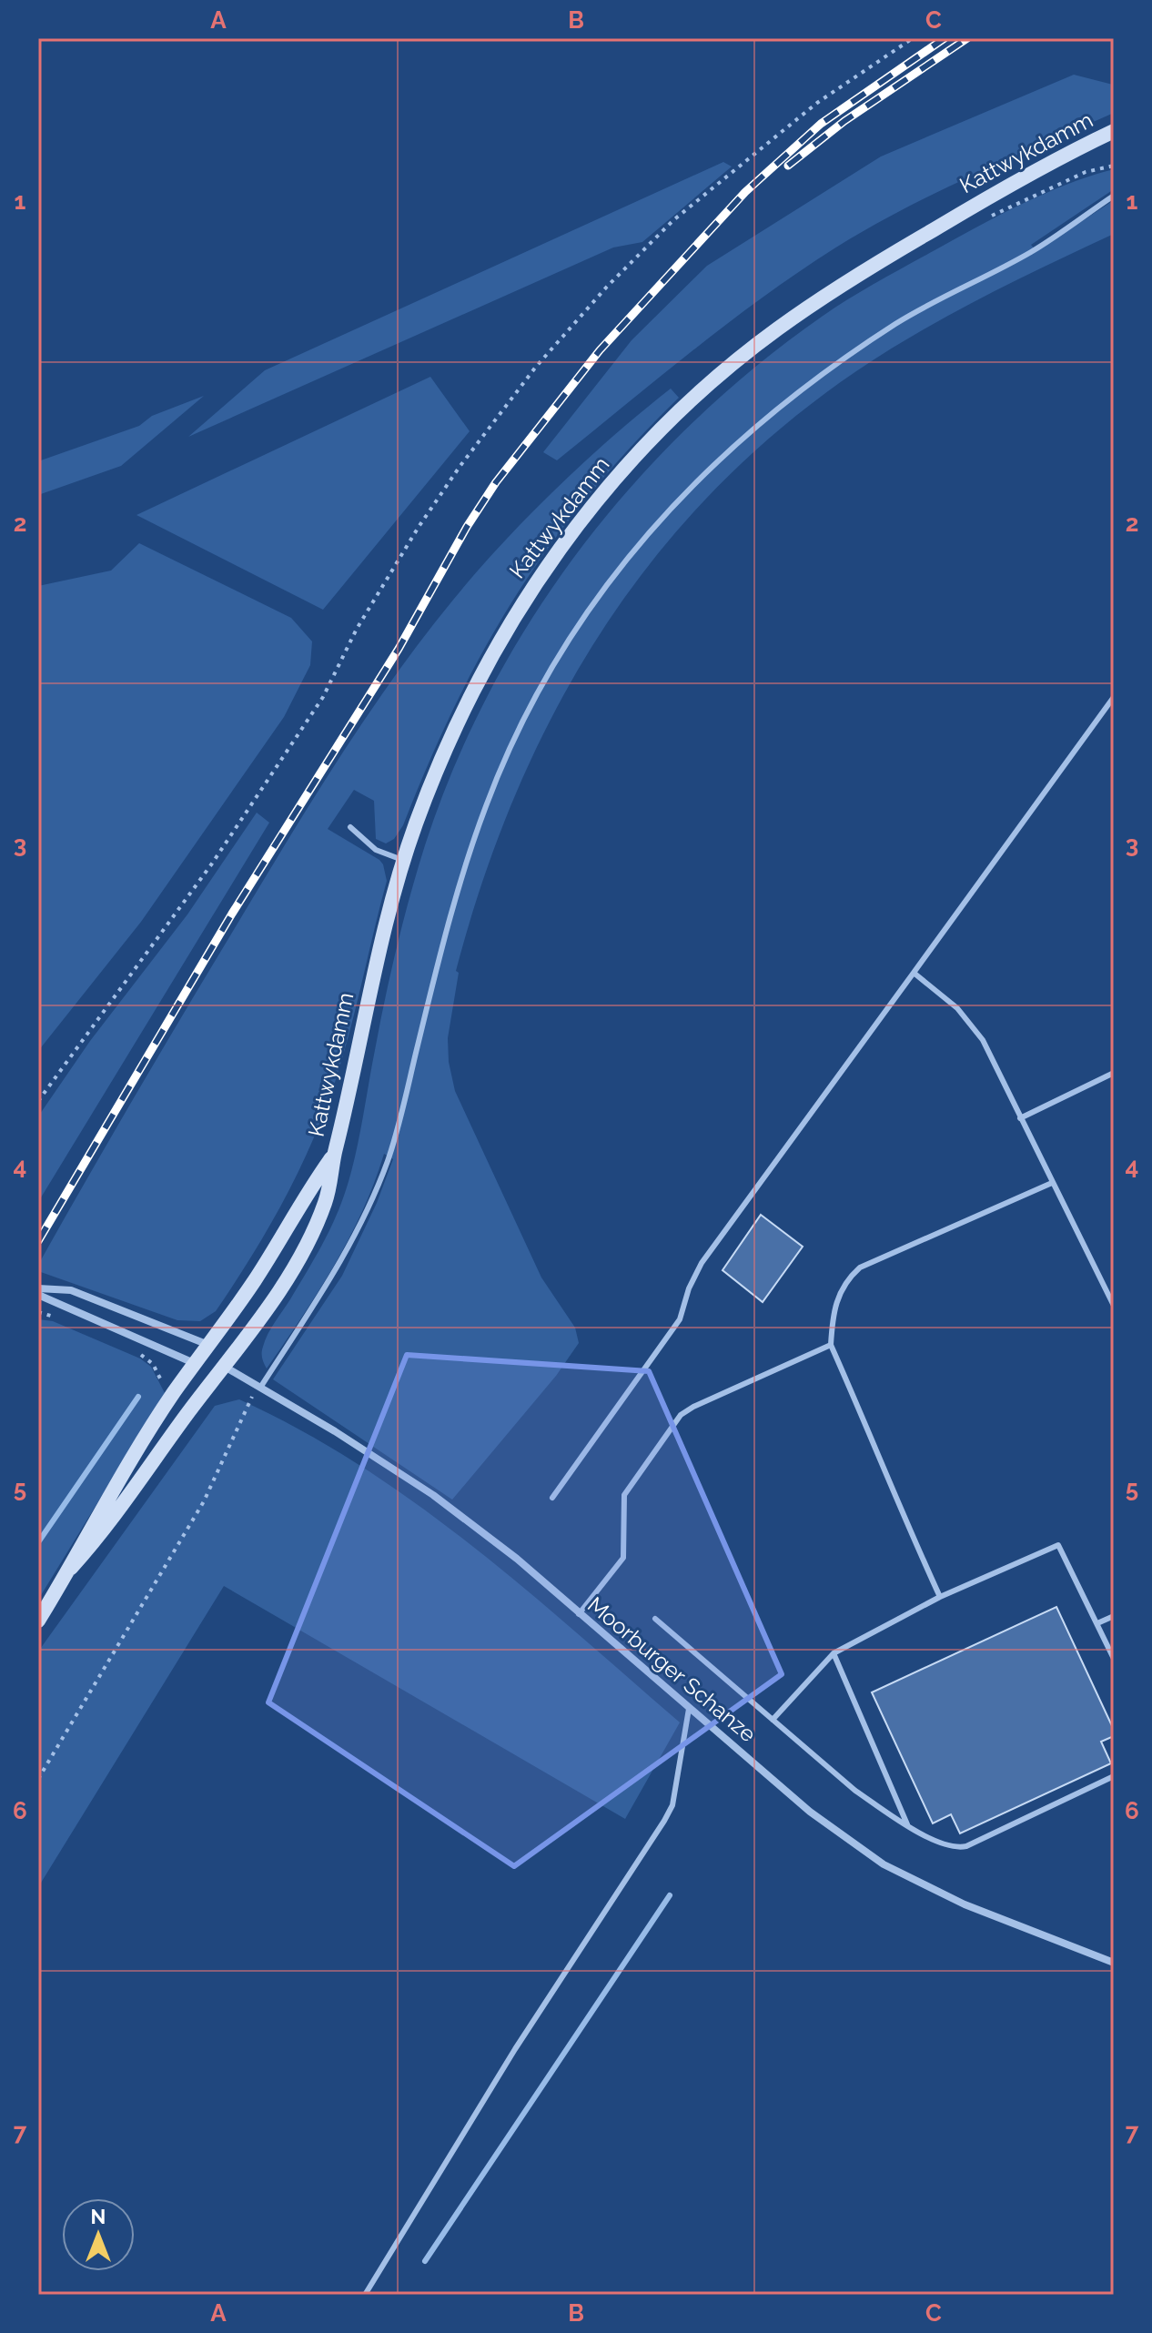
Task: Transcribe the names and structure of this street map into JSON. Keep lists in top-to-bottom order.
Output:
{
  "streets": {
    "main road": ["Kattwykdamm"],
    "street": ["Moorburger Schanze"]
  },
  "crossings": [
    ["Kattwykdamm", "Moorburger Schanze"]
  ],
  "north": "top",
  "grid": {
    "columns": ["A", "B", "C"],
    "rows": [
      "1",
      "2",
      "3",
      "4",
      "5",
      "6",
      "7"
    ]
  }
}
